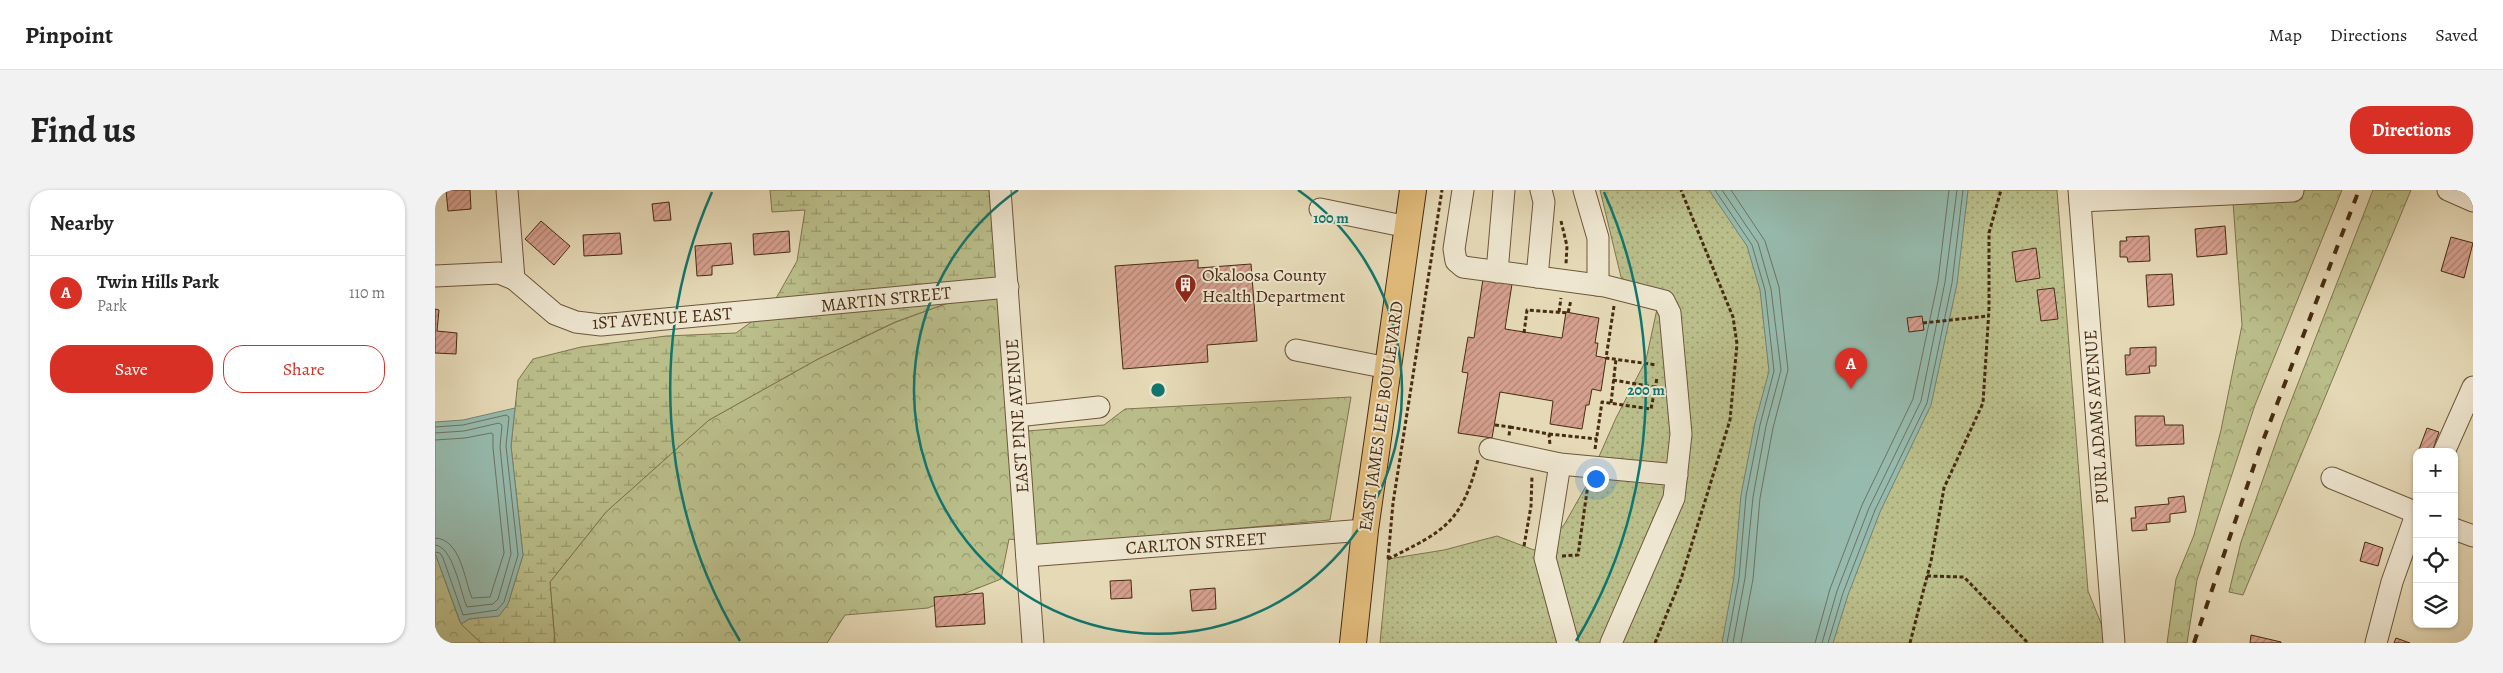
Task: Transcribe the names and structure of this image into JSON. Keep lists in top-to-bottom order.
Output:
{
  "streets": {
    "main road": ["EAST JAMES LEE BOULEVARD"],
    "street": [
      "MARTIN STREET",
      "1ST AVENUE EAST",
      "EAST PINE AVENUE",
      "PURL ADAMS AVENUE",
      "CARLTON STREET"
    ]
  },
  "crossings": [
    ["MARTIN STREET", "1ST AVENUE EAST"],
    ["MARTIN STREET", "EAST PINE AVENUE"],
    ["EAST PINE AVENUE", "CARLTON STREET"],
    ["EAST JAMES LEE BOULEVARD", "CARLTON STREET"]
  ],
  "places": {
    "building": ["Okaloosa County Health Department"]
  },
  "page": {
    "header": "Pinpoint",
    "nav": ["Map", "Directions", "Saved"],
    "title": "Find us",
    "buttons": [
      "Directions",
      ["Save", "Share"]
    ],
    "heading": "Nearby",
    "list": [
      {
        "mark": "A",
        "name": "Twin Hills Park",
        "note": "Park",
        "value": "110 m"
      }
    ],
    "pins": "A",
    "map_buttons": ["+", "−"]
  },
  "rings": ["100 m", "200 m"]
}
